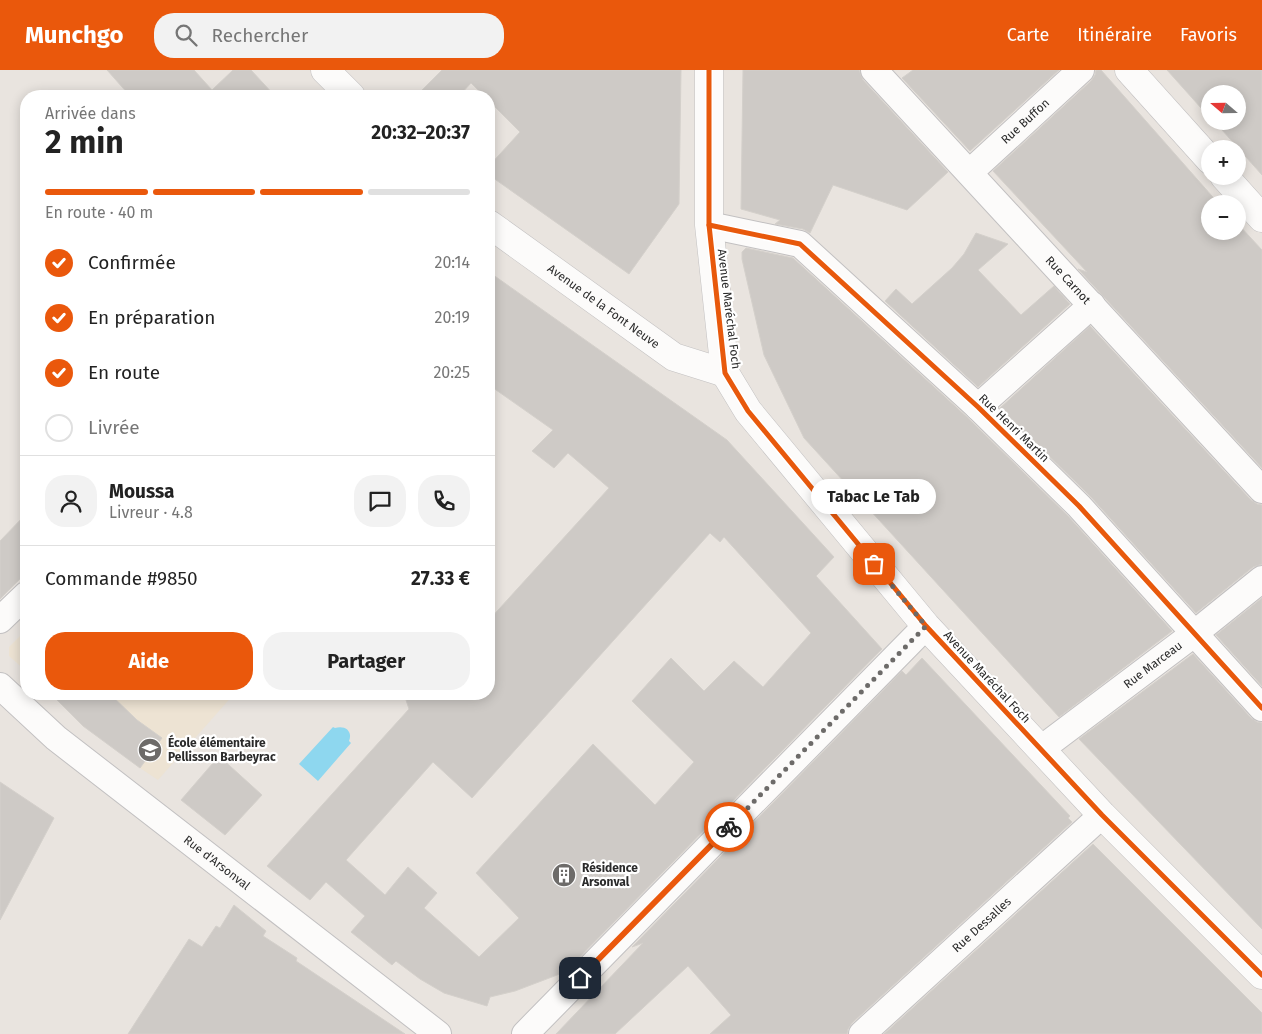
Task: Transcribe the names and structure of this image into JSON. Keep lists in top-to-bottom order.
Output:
{
  "streets": {
    "street": [
      "Rue Buffon",
      "Rue Carnot",
      "Avenue de la Font Neuve",
      "Avenue Maréchal Foch",
      "Rue Henri Martin",
      "Rue Marceau",
      "Rue d'Arsonval",
      "Rue Dessalles"
    ]
  },
  "crossings": [
    ["Rue Buffon", "Rue Carnot"],
    ["Avenue de la Font Neuve", "Avenue Maréchal Foch"],
    ["Avenue Maréchal Foch", "Rue Henri Martin"],
    ["Avenue Maréchal Foch", "Rue Marceau"],
    ["Avenue Maréchal Foch", "Rue Dessalles"],
    ["Rue Henri Martin", "Rue Marceau"]
  ],
  "places": {
    "other": ["Tabac Le Tab"],
    "school or university": ["École élémentaire Pellisson Barbeyrac"],
    "building": ["Résidence Arsonval"]
  },
  "north": "left",
  "page": {
    "header": "Munchgo",
    "search": "Rechercher",
    "nav": ["Carte", "Itinéraire", "Favoris"],
    "map_buttons": ["+", "−"],
    "heading": ["2 min", "Arrivée dans", "20:32–20:37"],
    "panel": [
      "Moussa",
      "Livreur · 4.8",
      "Commande #9850",
      "27.33 €"
    ],
    "bar": "En route · 40 m",
    "list": [
      ["Confirmée", "20:14"],
      ["En préparation", "20:19"],
      ["En route", "20:25"],
      "Livrée"
    ],
    "bubble": "Tabac Le Tab",
    "buttons": ["Aide", "Partager"]
  }
}
